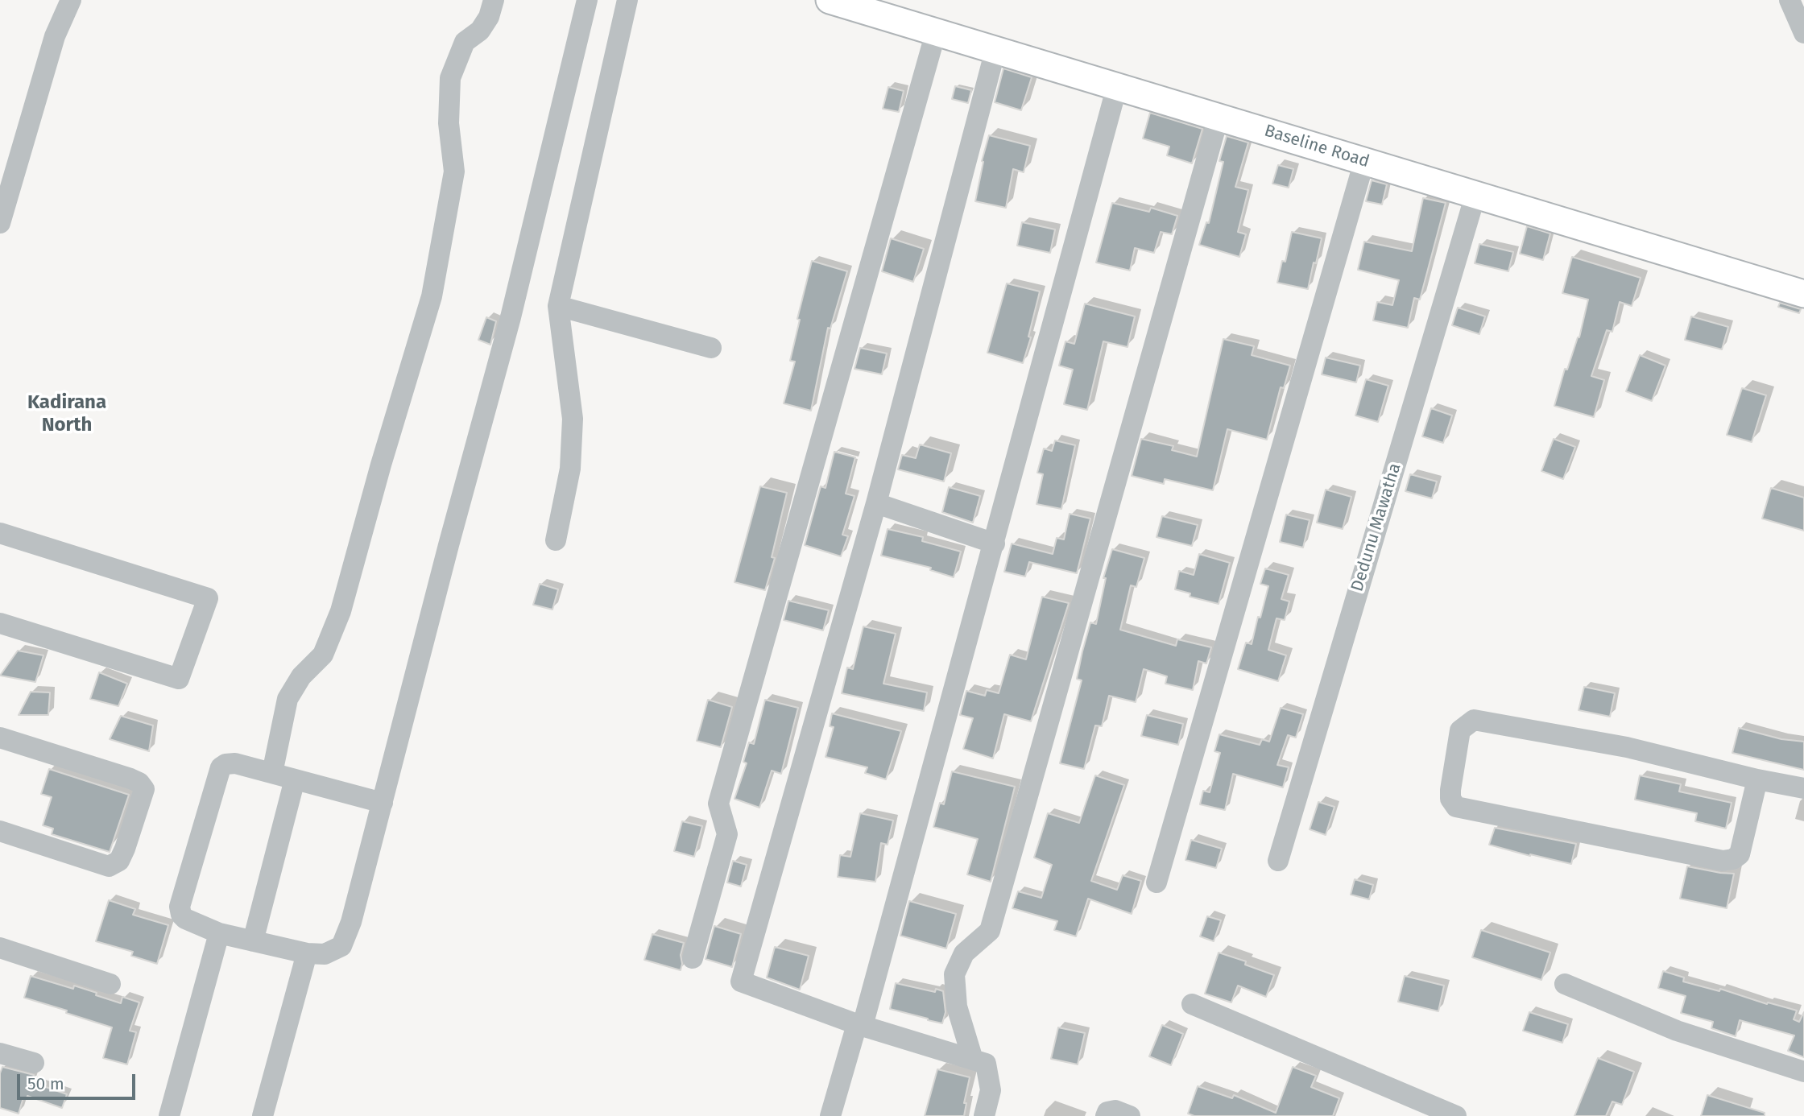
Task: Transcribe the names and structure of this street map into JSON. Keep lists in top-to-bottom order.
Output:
{
  "streets": {
    "main road": ["Baseline Road"],
    "street": ["Dedunu Mawatha"]
  },
  "crossings": [
    ["Baseline Road", "Dedunu Mawatha"]
  ],
  "districts": ["Kadirana North"],
  "scale_bar": "50 m"
}
